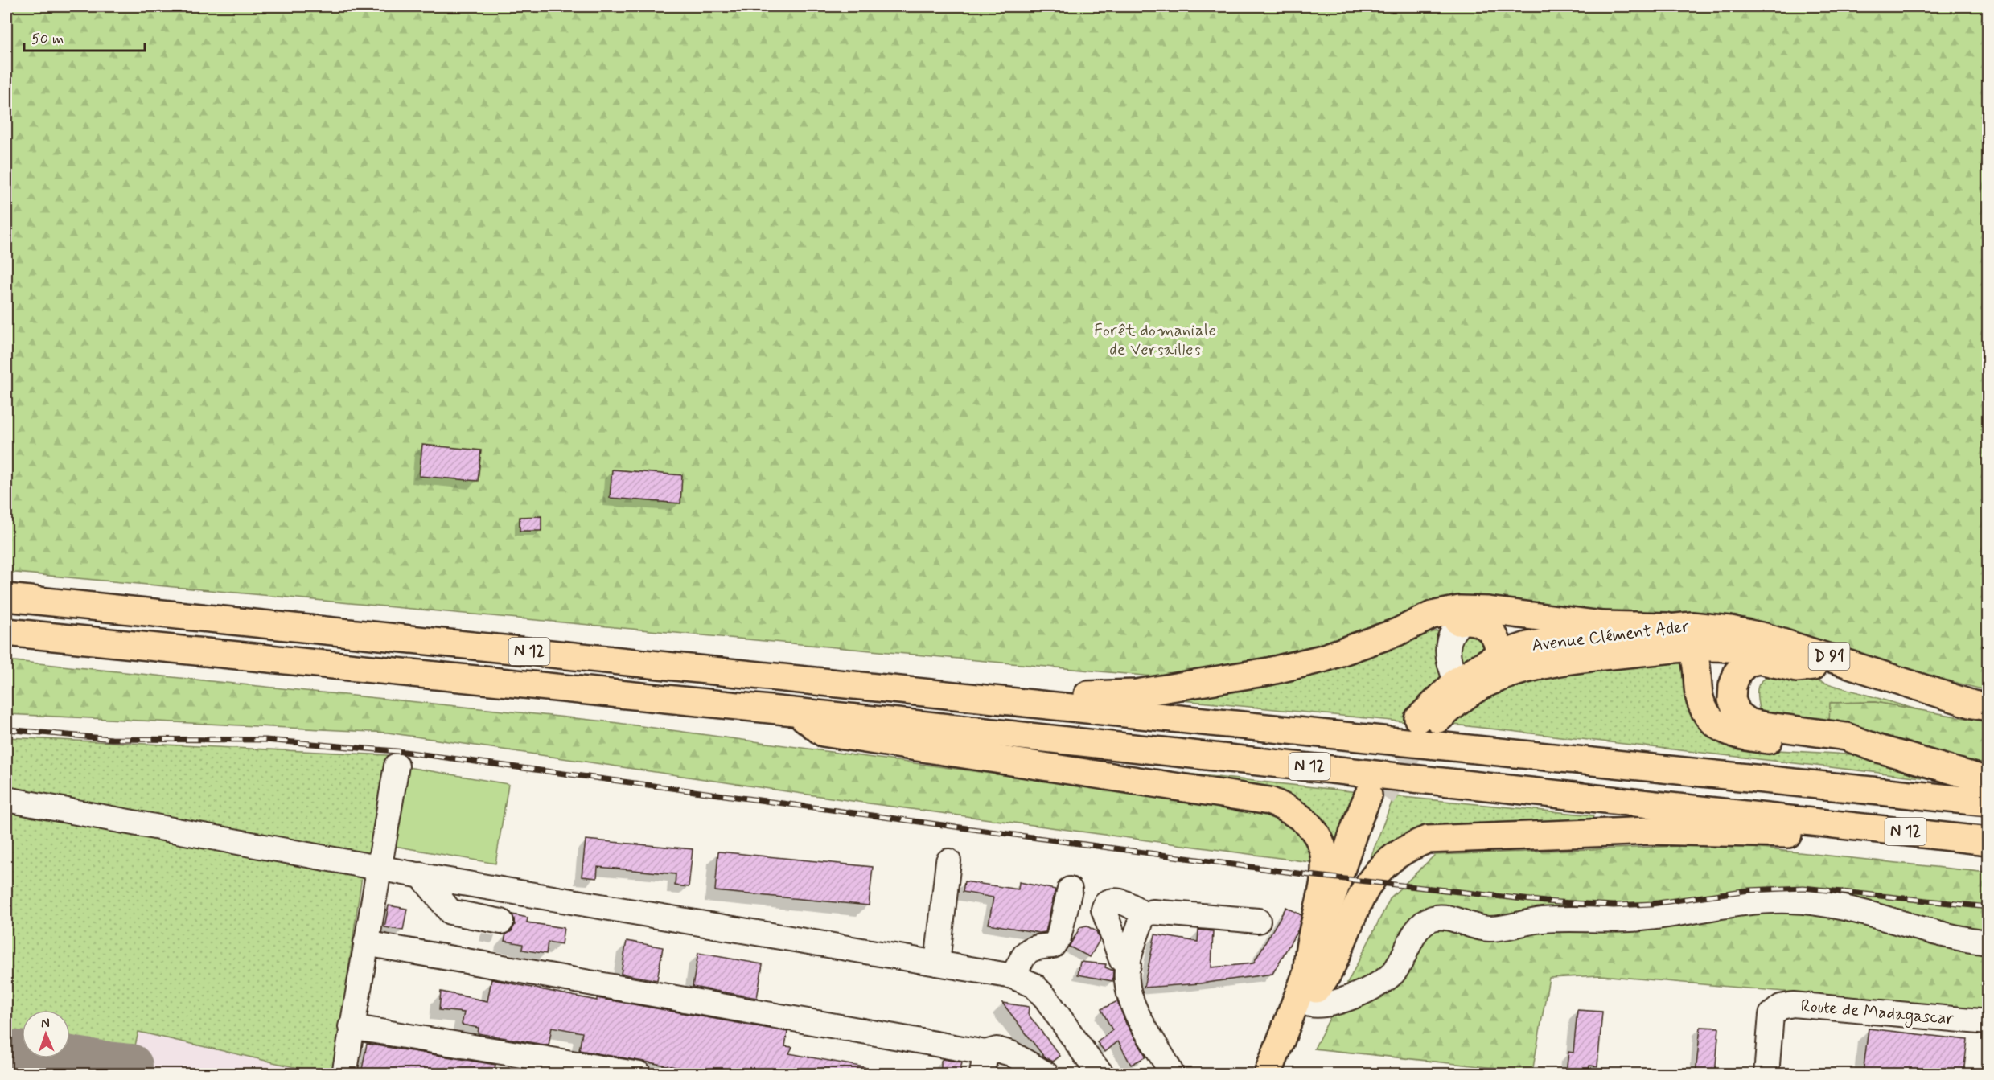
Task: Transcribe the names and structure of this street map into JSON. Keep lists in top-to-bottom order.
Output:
{
  "streets": {
    "main road": ["Avenue Clément Ader", "N 12", "D 91"],
    "street": ["Route de Madagascar"]
  },
  "parks": ["Forêt domaniale de Versailles"],
  "scale_bar": "50 m",
  "north": "top"
}
